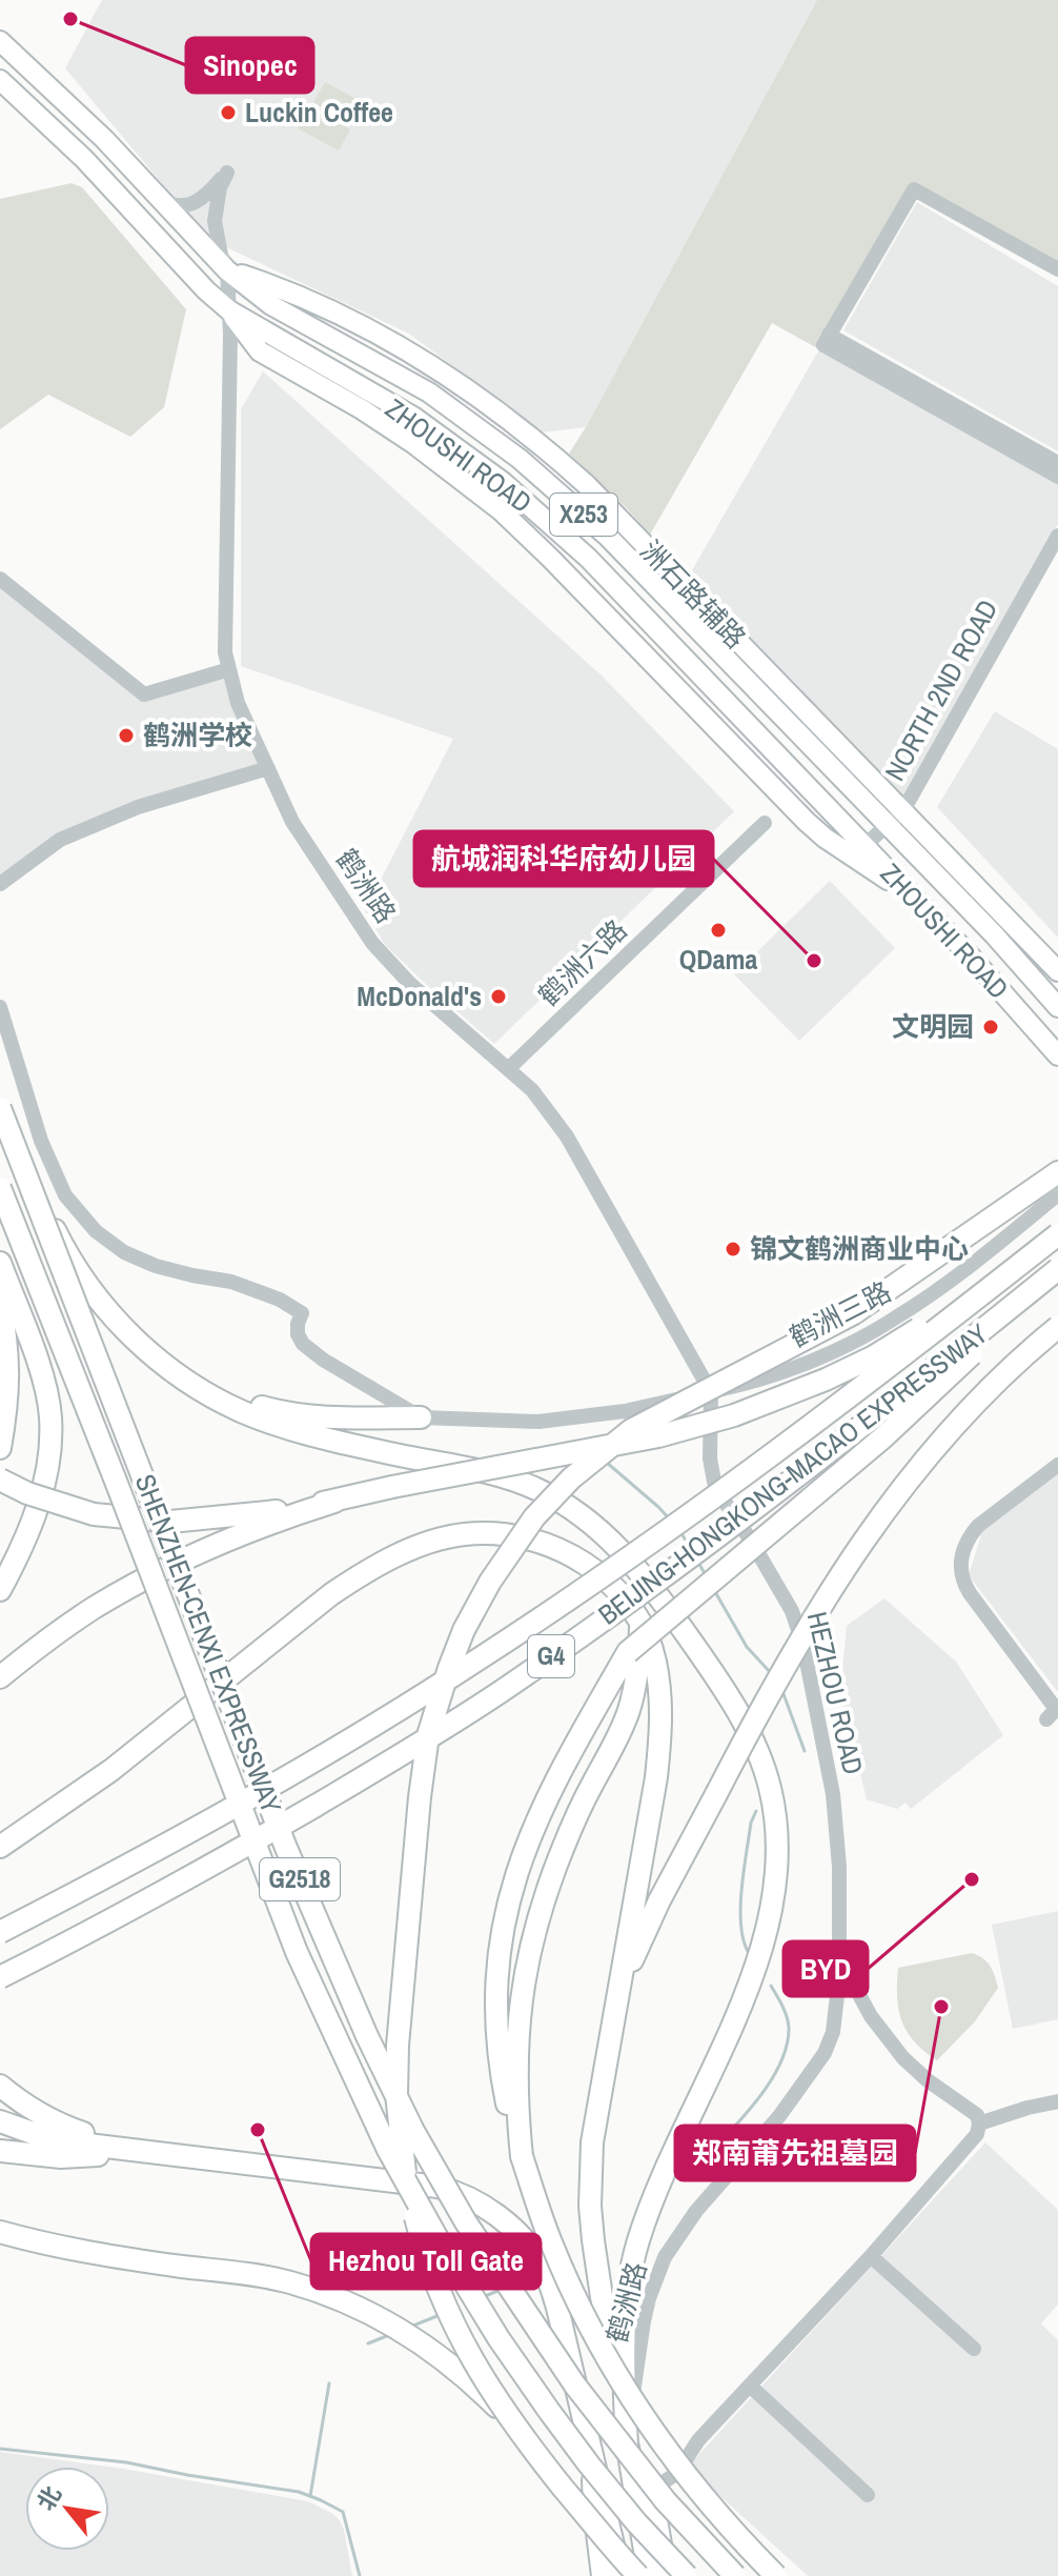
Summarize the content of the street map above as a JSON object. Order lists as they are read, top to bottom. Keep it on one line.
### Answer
{"streets":{"highway":["BEIJING-HONGKONG-MACAO EXPRESSWAY","SHENZHEN-CENXI EXPRESSWAY","G4","G2518"],"main road":["ZHOUSHI ROAD","X253","洲石路辅路"],"street":["NORTH 2ND ROAD","鹤洲路","鹤洲六路","鹤洲三路","HEZHOU ROAD"]},"crossings":[["ZHOUSHI ROAD","洲石路辅路"],["ZHOUSHI ROAD","NORTH 2ND ROAD"],["ZHOUSHI ROAD","鹤洲路"],["洲石路辅路","NORTH 2ND ROAD"],["洲石路辅路","鹤洲路"],["鹤洲路","鹤洲六路"],["鹤洲路","鹤洲三路"],["鹤洲路","HEZHOU ROAD"],["鹤洲三路","HEZHOU ROAD"]],"places":["Sinopec","Luckin Coffee","鹤洲学校","QDama","航城润科华府幼儿园","McDonald's","文明园","锦文鹤洲商业中心","BYD","郑南莆先祖墓园","Hezhou Toll Gate"],"north":"top left"}
